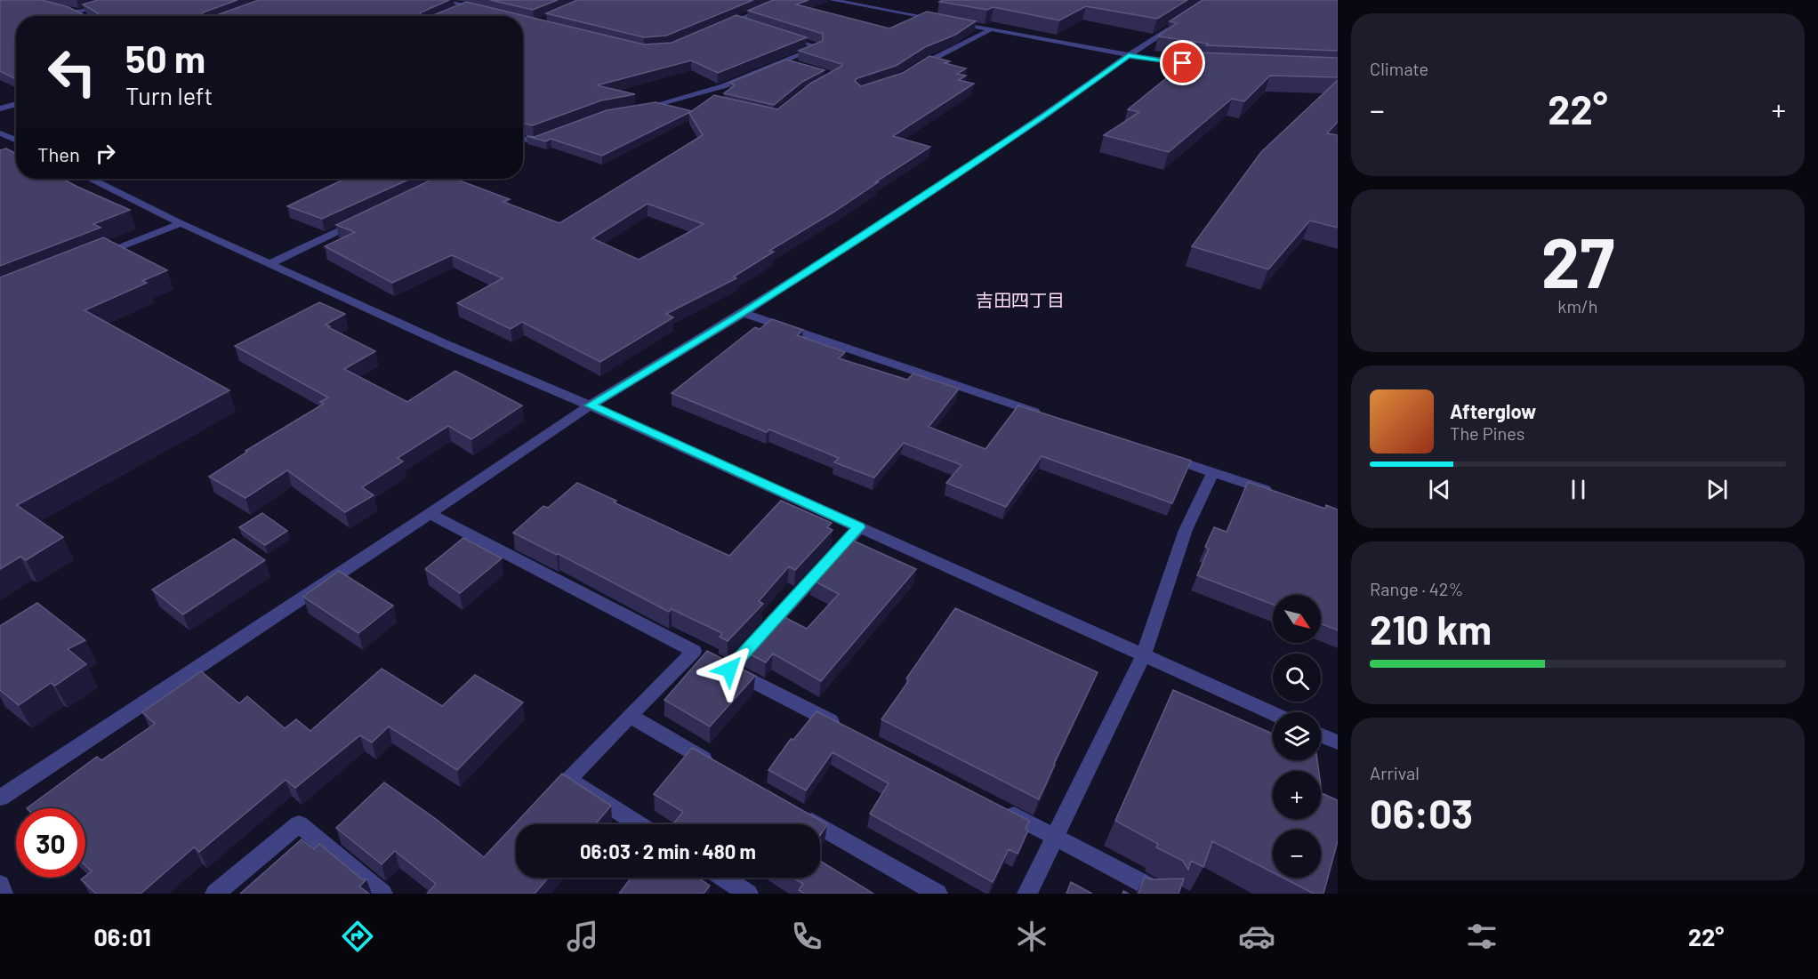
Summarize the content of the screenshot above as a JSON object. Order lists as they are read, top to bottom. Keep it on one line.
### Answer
{"districts":["吉田四丁目"],"north":"bottom right","page":{"tile":["Climate",["27","km/h"],["Range · 42%","210 km"],["Arrival","06:03"]],"turn":["50 m","Turn left"],"heat":["−","22°","+"],"then":"Then","song":["Afterglow","The Pines"],"map_buttons":["+","−"],"limit":"30","trip":"06:03 · 2 min · 480 m","tabs":["06:01","22°"]}}
